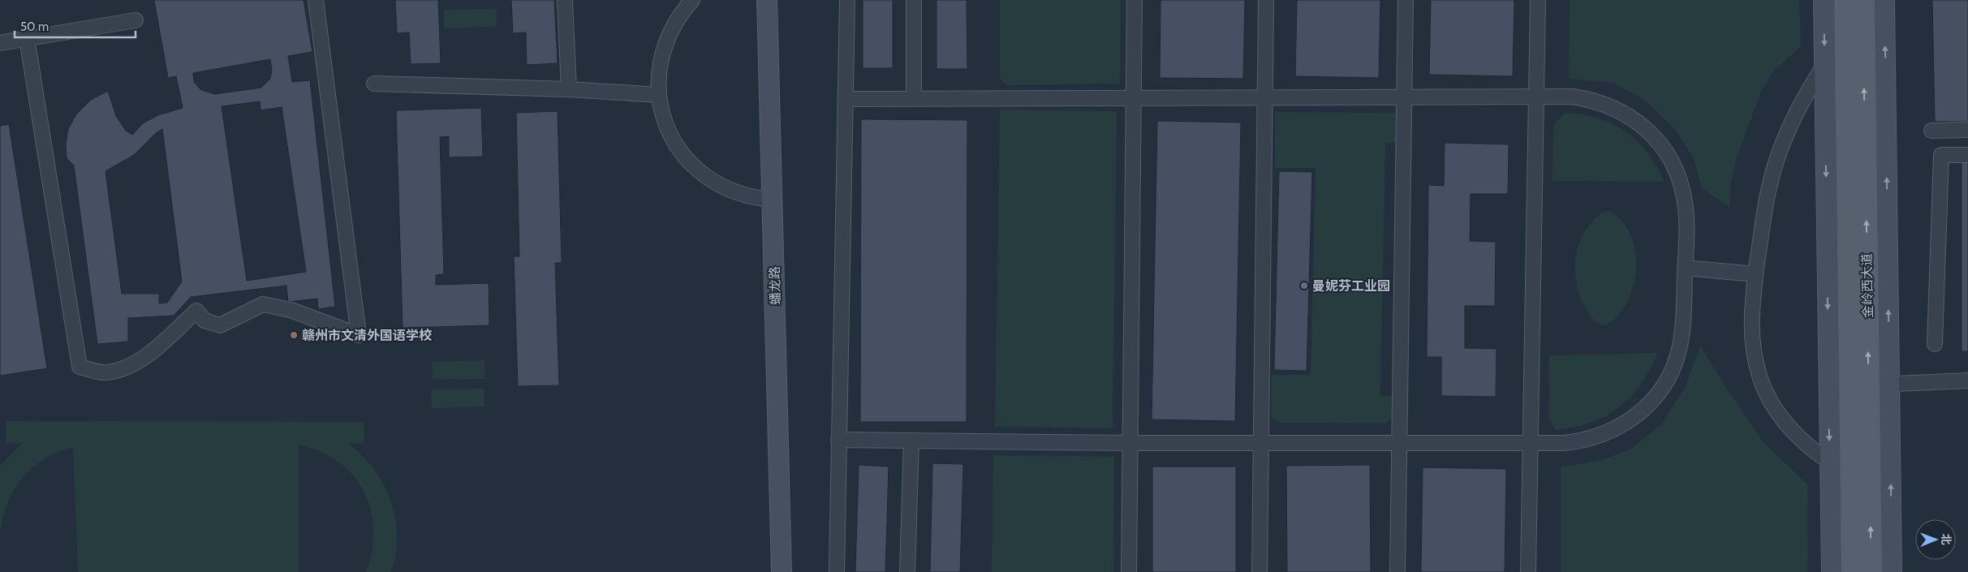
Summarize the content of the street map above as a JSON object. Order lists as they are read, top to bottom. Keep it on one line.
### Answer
{"streets":{"main road":["金岭西大道"],"street":["蟠龙路"]},"places":["曼妮芬工业园","赣州市文清外国语学校"],"scale_bar":"50 m","north":"right"}
